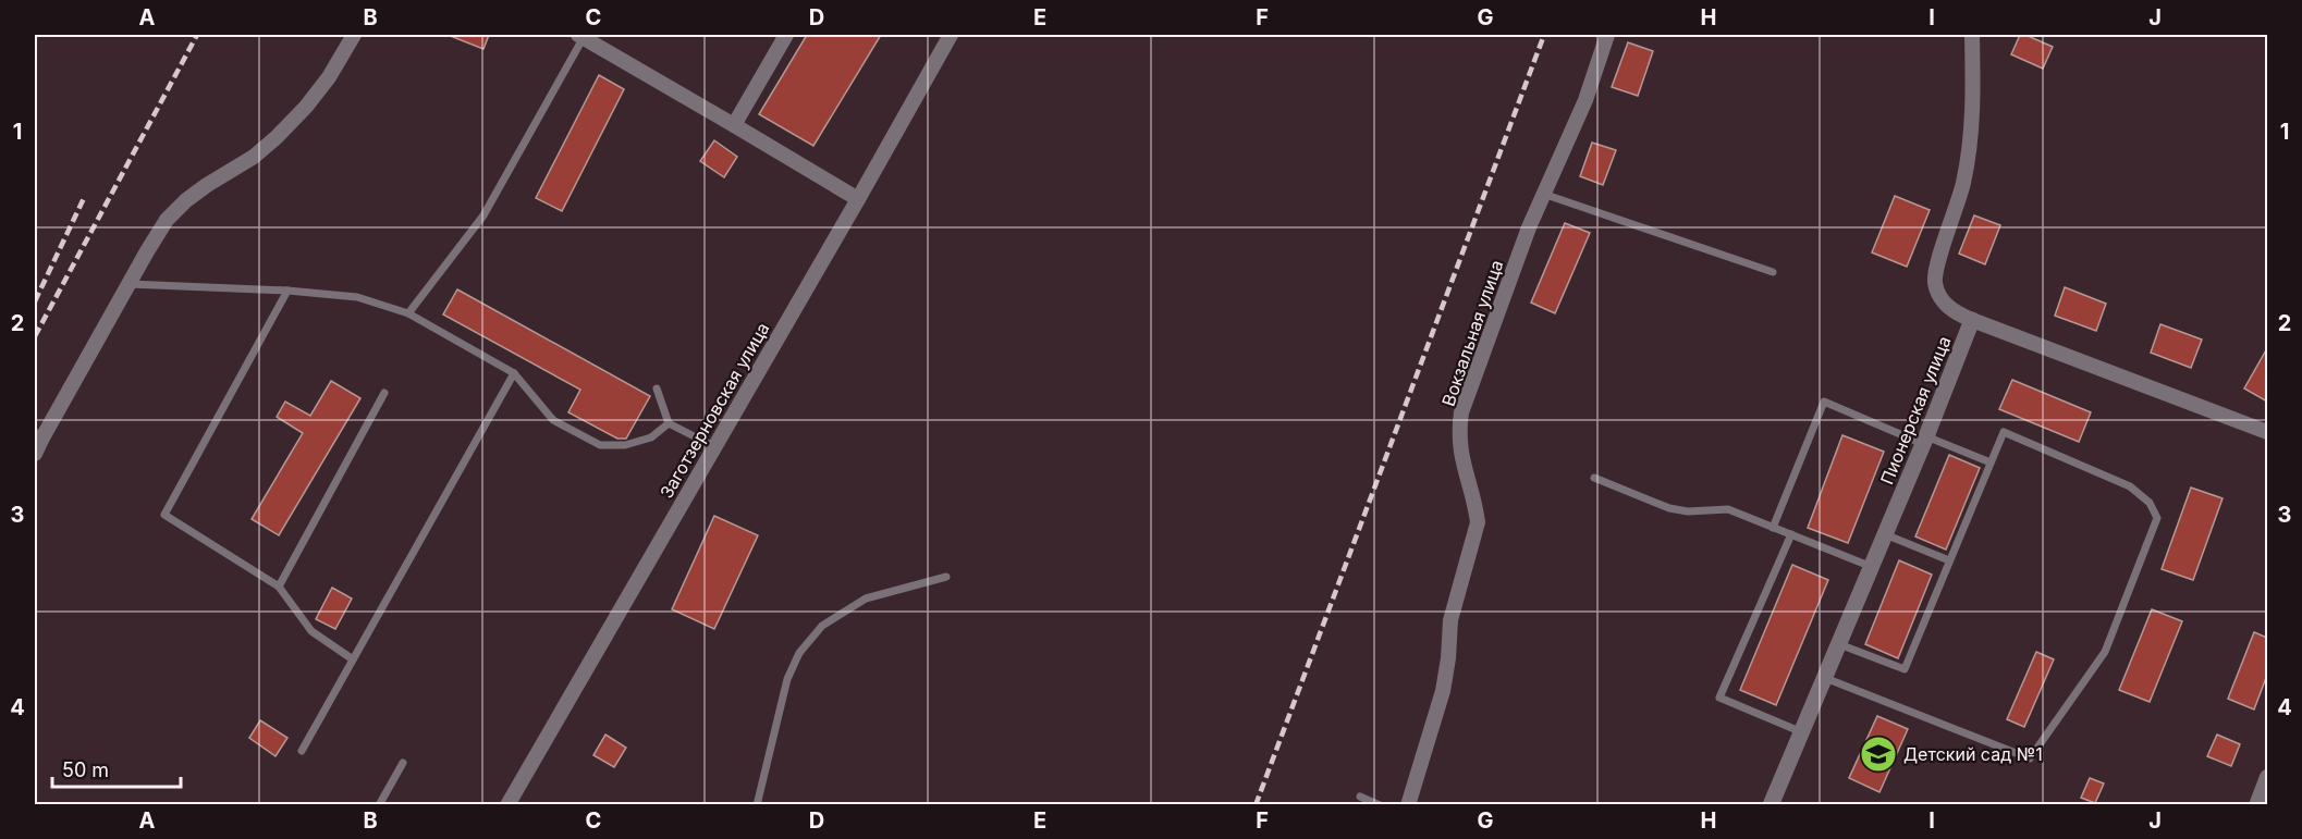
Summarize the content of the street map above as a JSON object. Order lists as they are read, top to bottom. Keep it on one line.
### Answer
{"streets":{"street":["Вокзальная улица","Заготзерновская улица","Пионерская улица"]},"places":{"school or university":["Детский сад №1"]},"scale_bar":"50 m","grid":{"columns":["A","B","C","D","E","F","G","H","I","J"],"rows":["1","2","3","4"]}}
